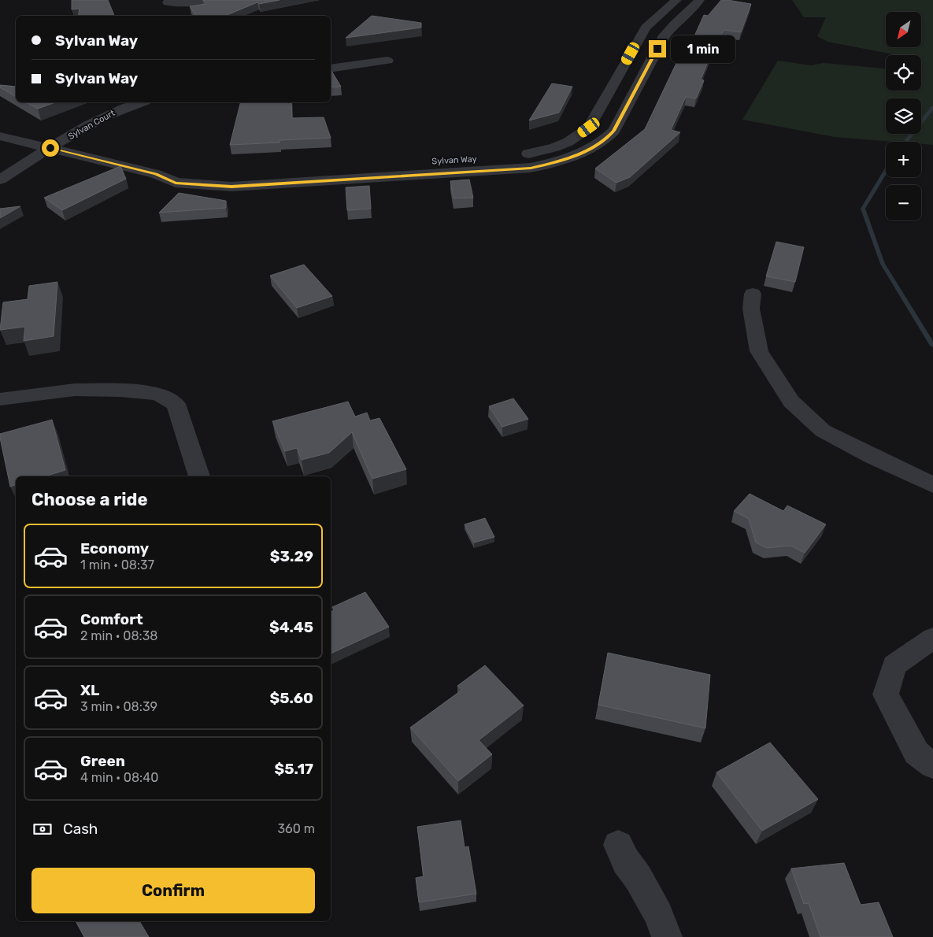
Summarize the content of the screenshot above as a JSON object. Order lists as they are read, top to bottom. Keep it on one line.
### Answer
{"streets":{"street":["Sylvan Court","Sylvan Way"]},"crossings":[["Sylvan Court","Sylvan Way"]],"north":"bottom left","page":{"map_buttons":["+","−"],"banner":["Sylvan Way","Sylvan Way"],"bubble":"1 min","heading":"Choose a ride","list":[{"name":"Economy","note":"1 min · 08:37","value":"$3.29"},{"name":"Comfort","note":"2 min · 08:38","value":"$4.45"},{"name":"XL","note":"3 min · 08:39","value":"$5.60"},{"name":"Green","note":"4 min · 08:40","value":"$5.17"}],"pay":["Cash","360 m"],"buttons":"Confirm"}}
